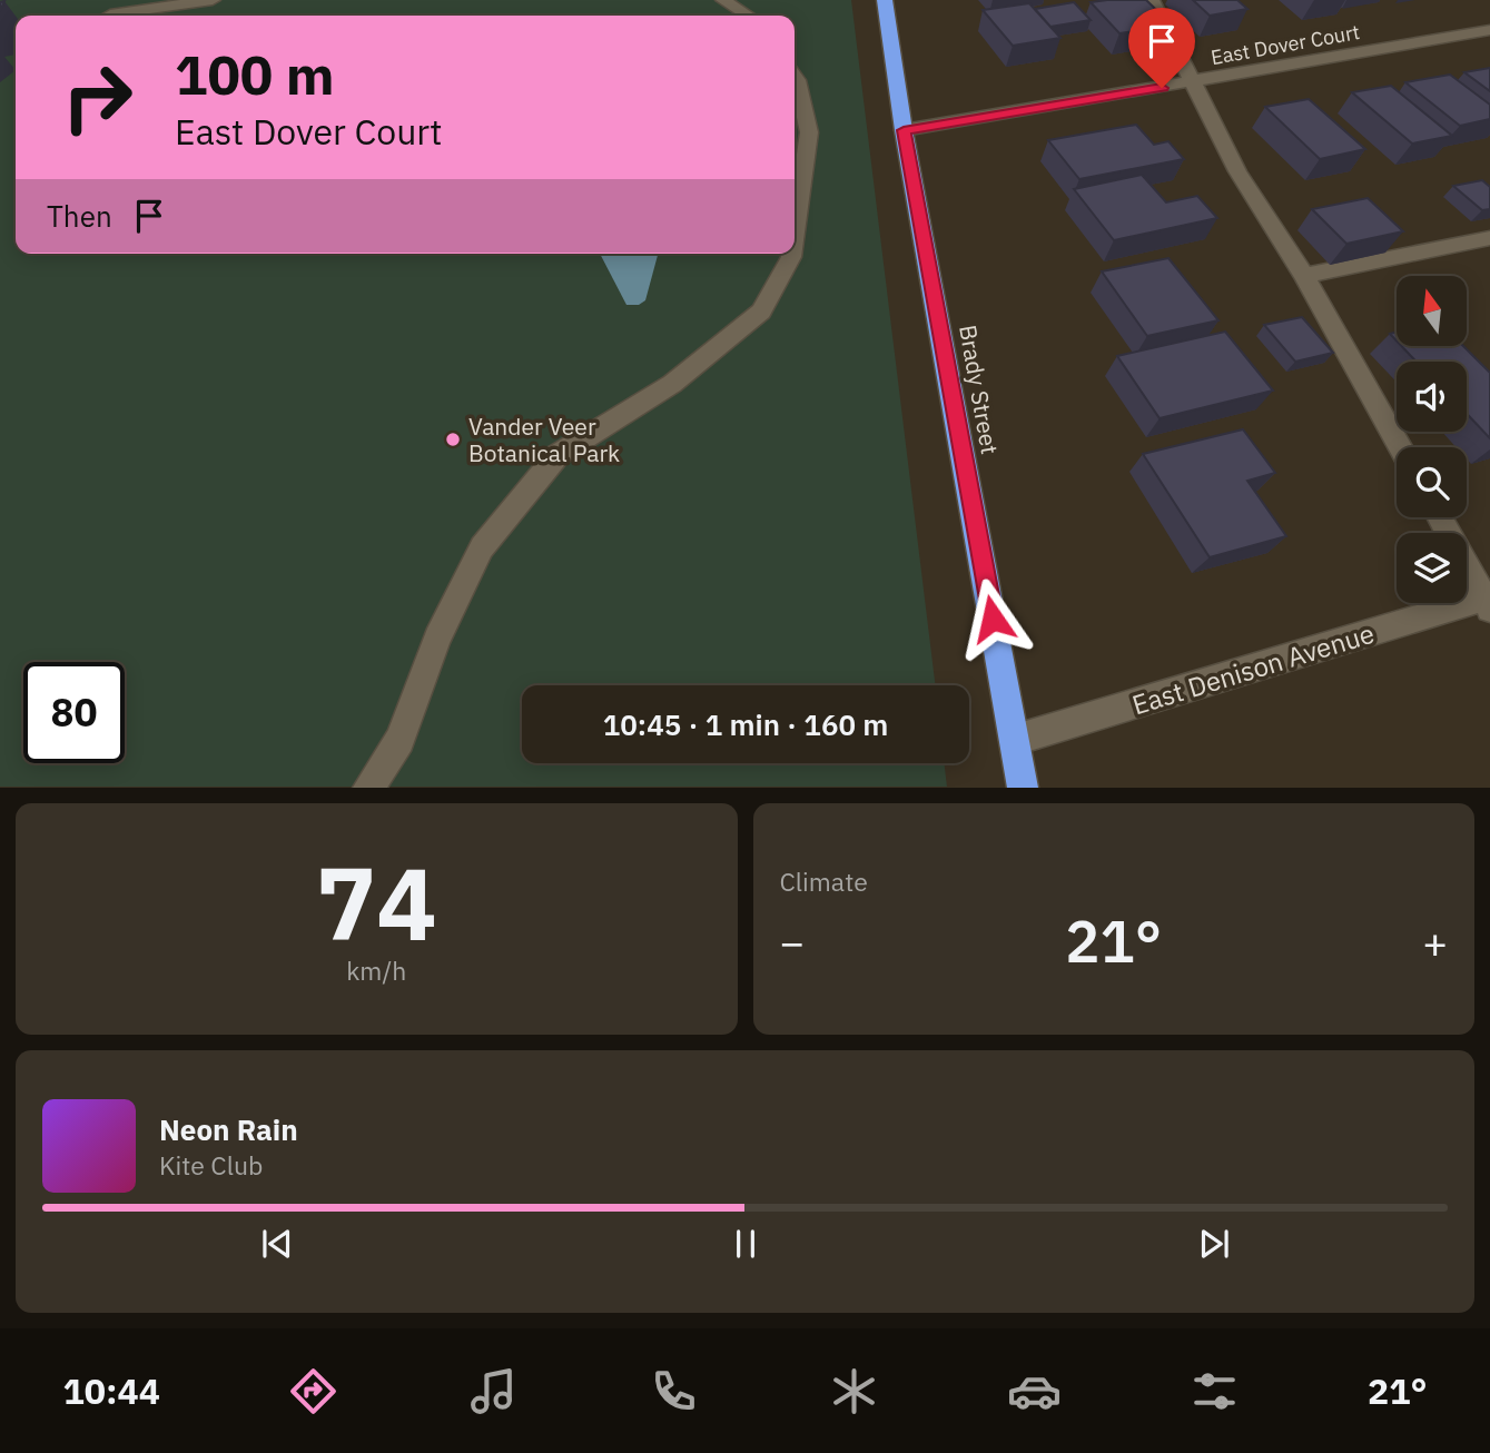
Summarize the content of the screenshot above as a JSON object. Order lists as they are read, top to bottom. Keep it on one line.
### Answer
{"streets":{"highway":["Brady Street"],"street":["East Dover Court","East Denison Avenue"]},"crossings":[["East Dover Court","Brady Street"],["Brady Street","East Denison Avenue"]],"places":["Vander Veer Botanical Park"],"north":"top","page":{"turn":["100 m","East Dover Court"],"then":"Then","limit":"80","trip":"10:45 · 1 min · 160 m","tile":[["74","km/h"],"Climate"],"heat":["−","21°","+"],"song":["Neon Rain","Kite Club"],"tabs":["10:44","21°"]}}
